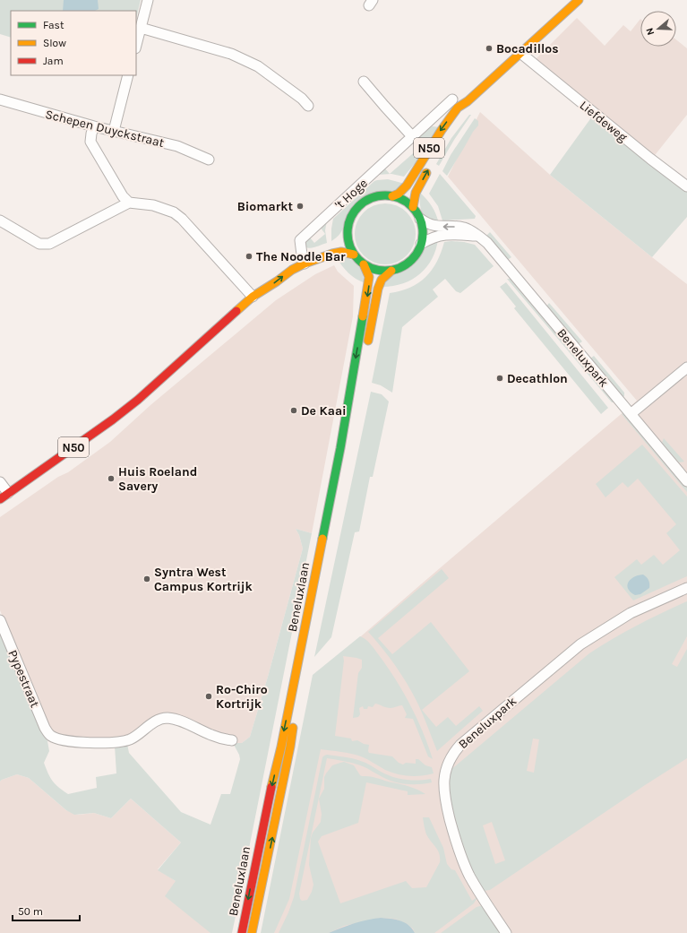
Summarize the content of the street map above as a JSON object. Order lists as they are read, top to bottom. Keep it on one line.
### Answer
{"streets":{"main road":["N50","Beneluxlaan"],"street":["Liefdeweg","Schepen Duyckstraat","'t Hoge","Beneluxpark","Pypestraat"]},"crossings":[["Liefdeweg","N50"],["N50","'t Hoge"],["N50","Beneluxpark"],["N50","Beneluxlaan"],["Beneluxpark","Beneluxlaan"]],"places":["Bocadillos","Biomarkt","The Noodle Bar","Decathlon","De Kaai","Huis Roeland Savery","Syntra West Campus Kortrijk","Ro-Chiro Kortrijk"],"legend":["Fast","Slow","Jam"],"scale_bar":"50 m","north":"left"}
